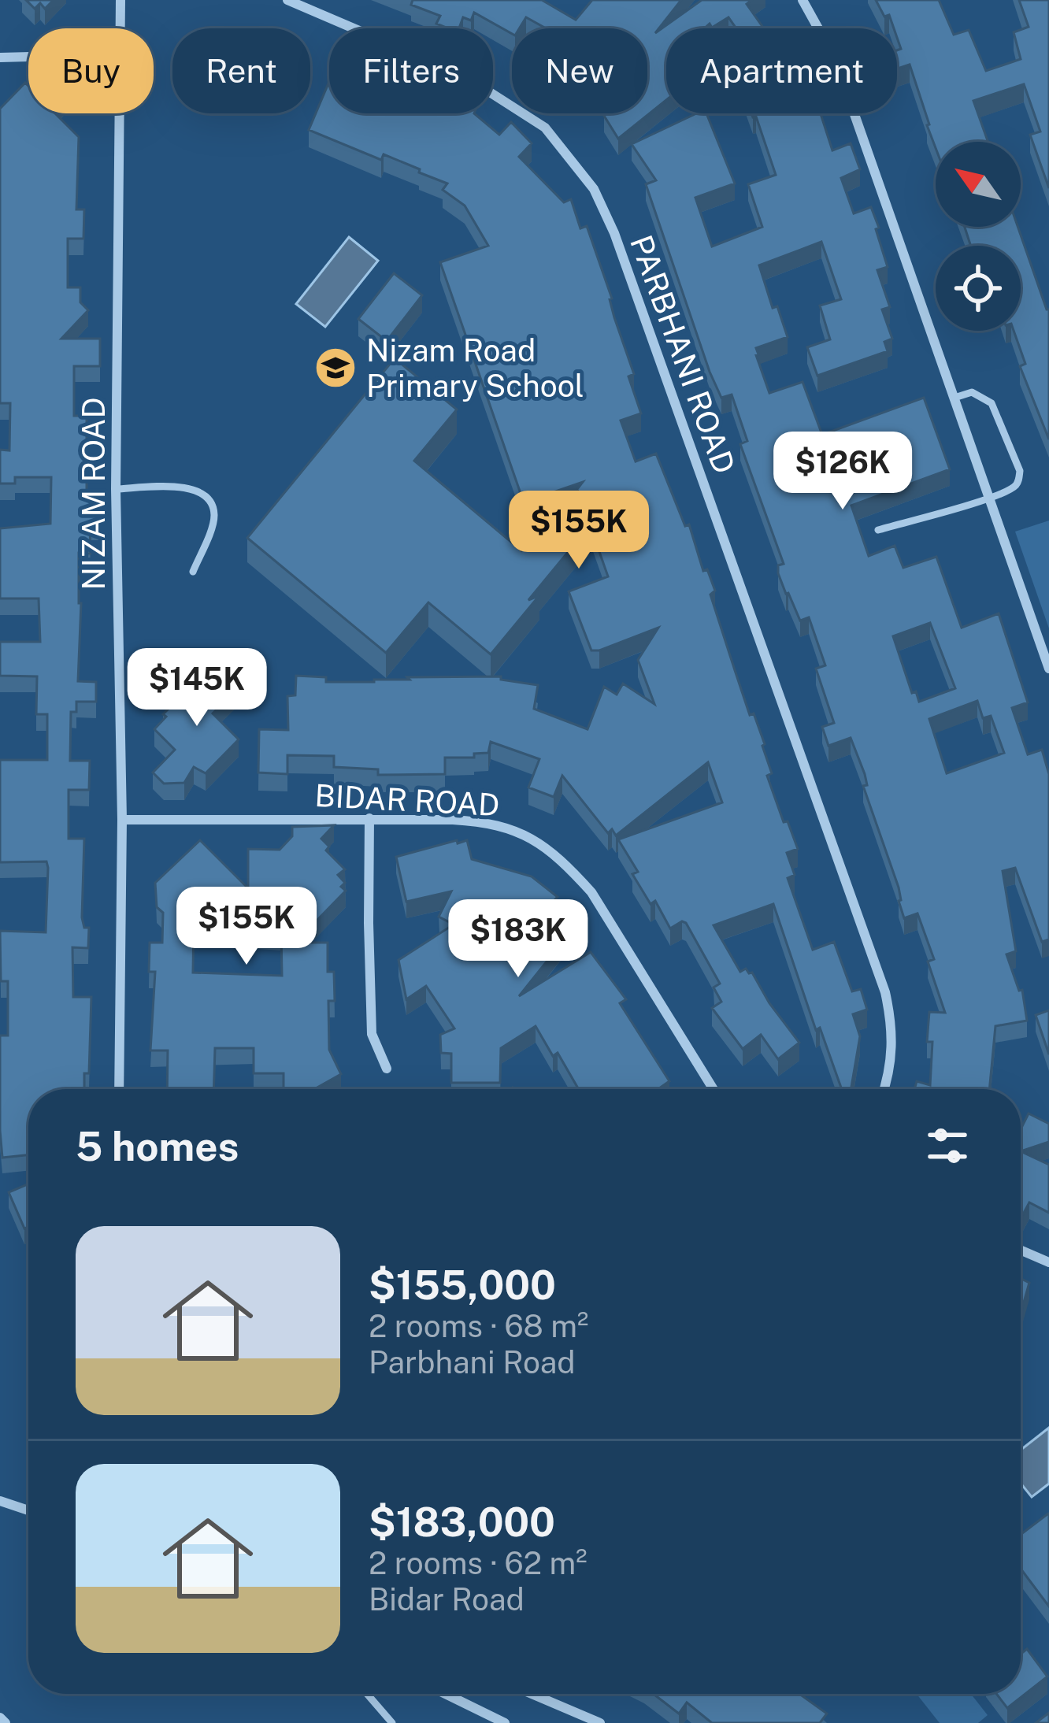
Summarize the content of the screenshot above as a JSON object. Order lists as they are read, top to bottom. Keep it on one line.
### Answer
{"streets":{"street":["PARBHANI ROAD","NIZAM ROAD","BIDAR ROAD"]},"crossings":[["NIZAM ROAD","BIDAR ROAD"]],"places":{"school or university":["Nizam Road Primary School"]},"north":"top left","page":{"chip":["Buy","Rent","Filters","New","Apartment"],"price":["$126K","$155K","$145K","$155K","$183K"],"heading":"5 homes","list":[{"name":"$155,000","note":"2 rooms · 68 m² · Parbhani Road"},{"name":"$183,000","note":"2 rooms · 62 m² · Bidar Road"}]}}
